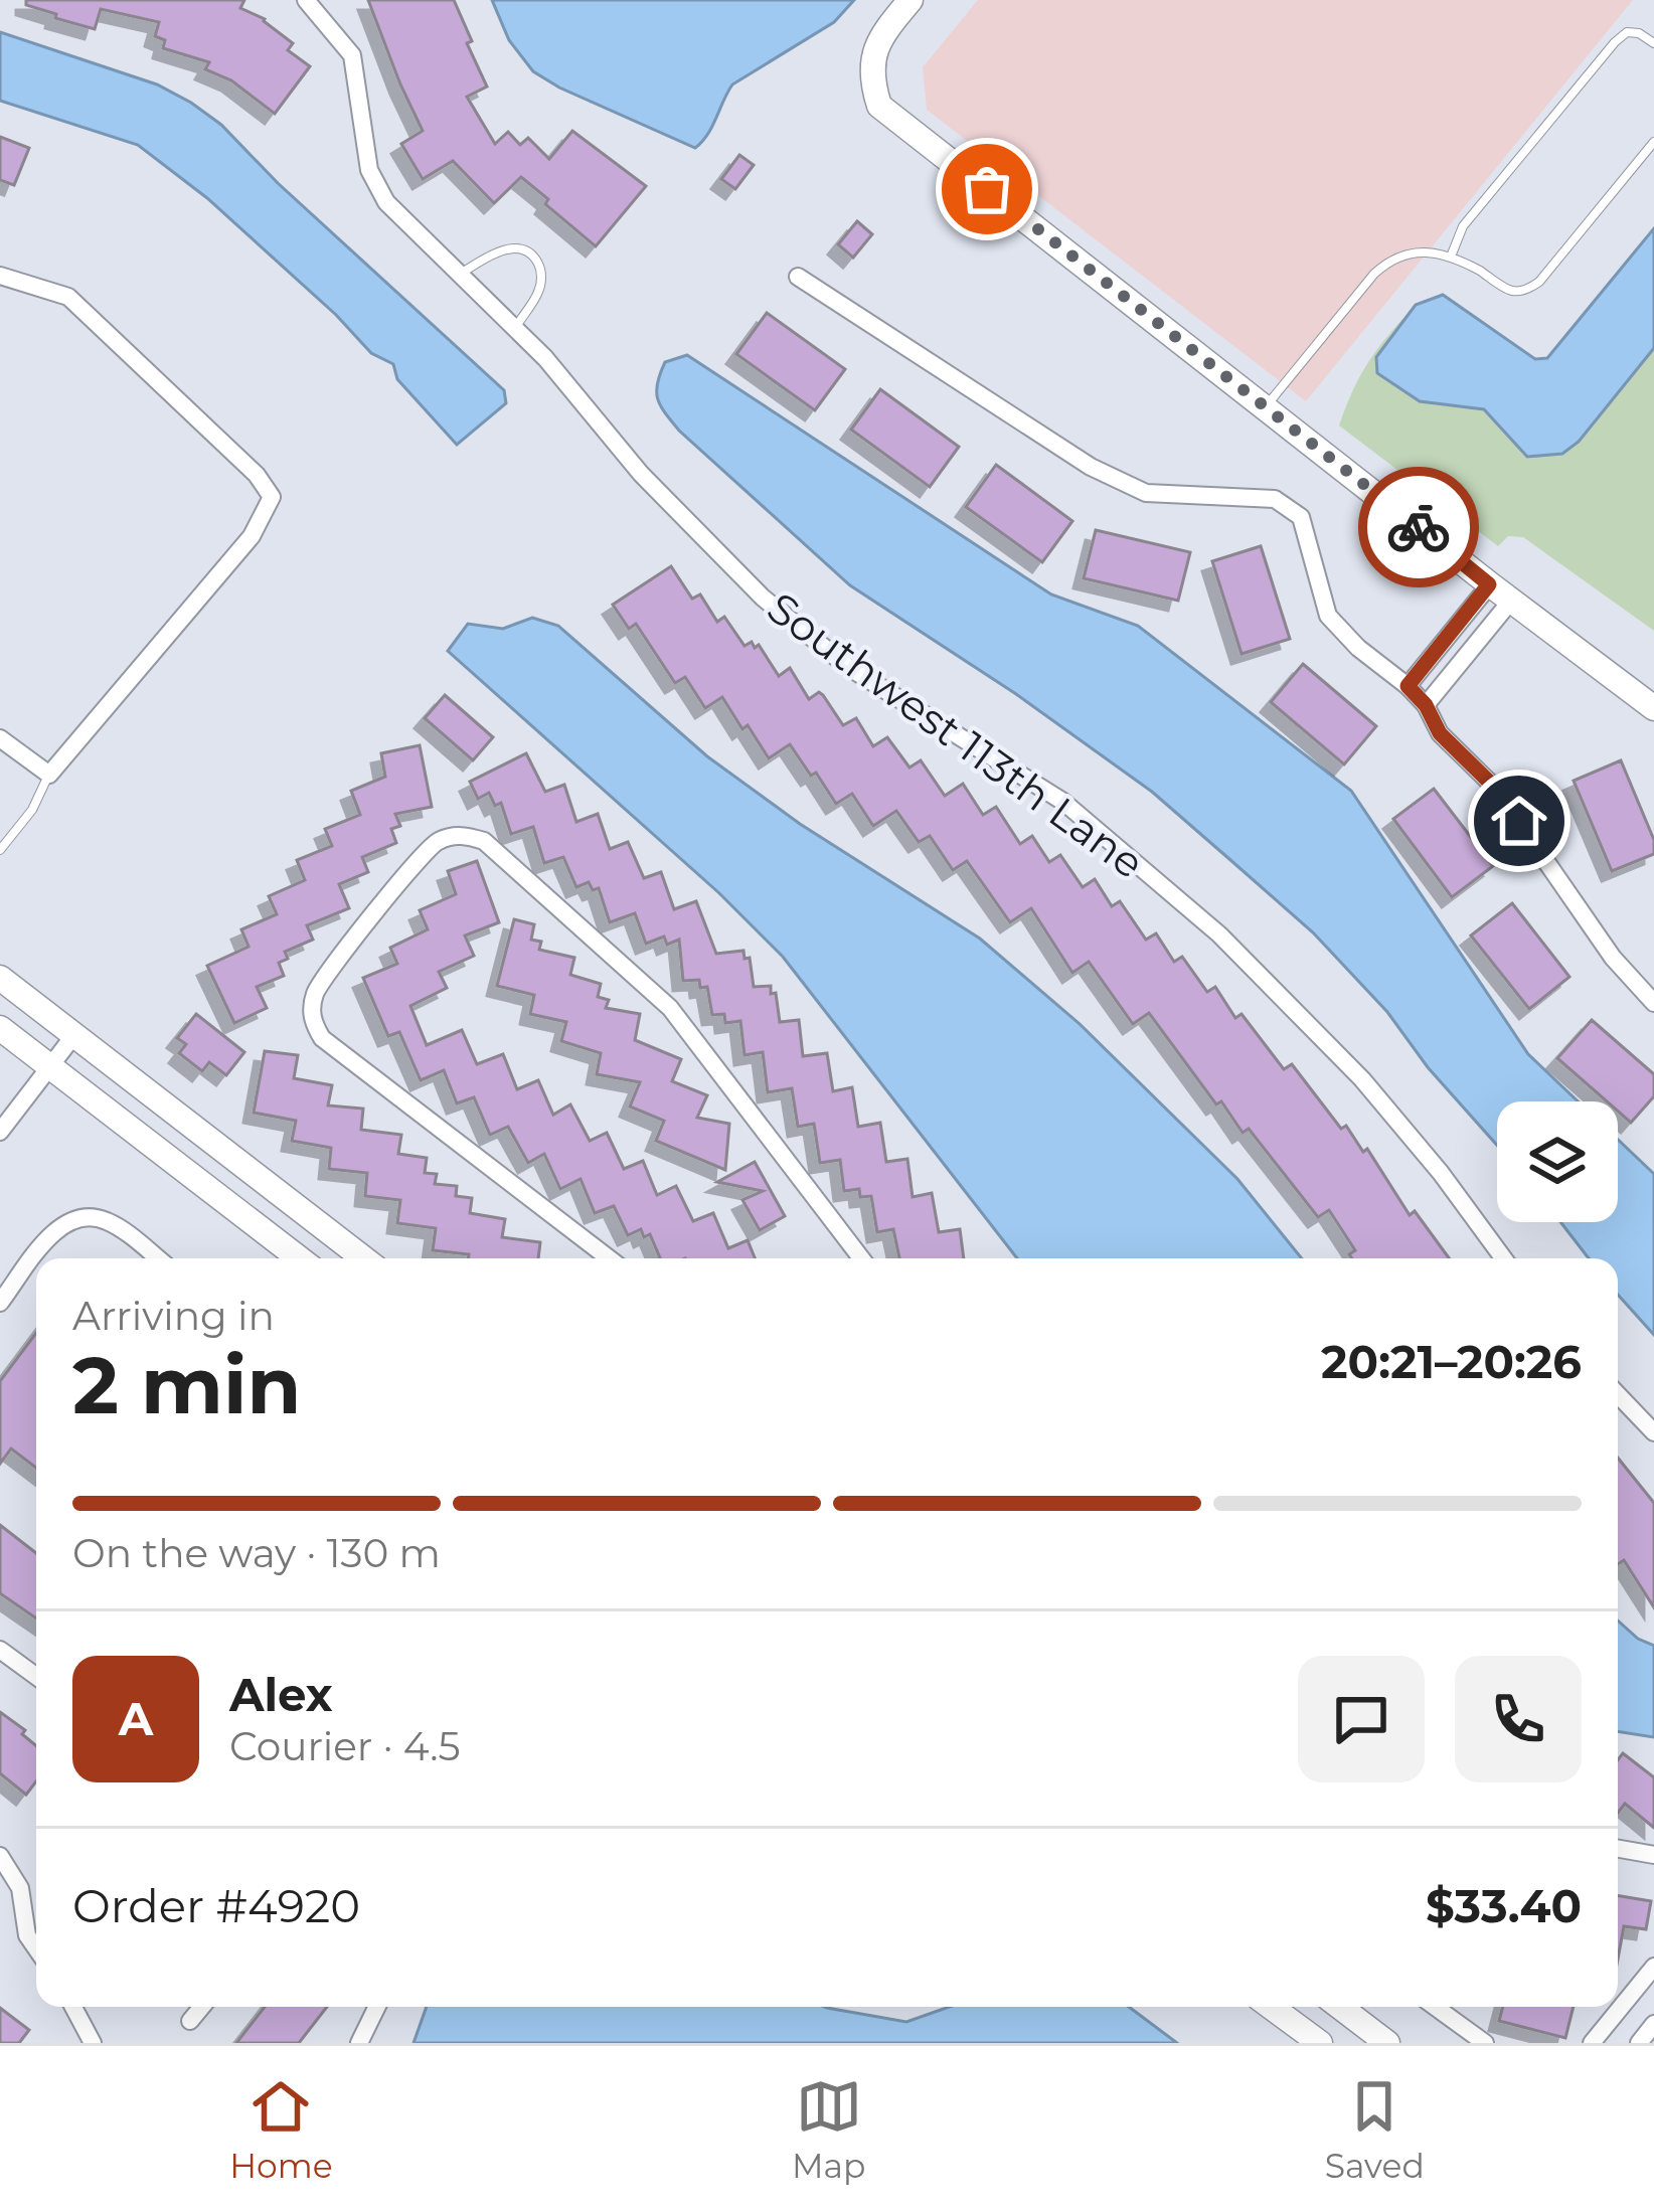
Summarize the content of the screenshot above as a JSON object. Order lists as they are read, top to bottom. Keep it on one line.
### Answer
{"streets":{"street":["Southwest 113th Lane"]},"page":{"heading":["2 min","Arriving in","20:21–20:26"],"panel":["Alex","Courier · 4.5","Order #4920","$33.40"],"bar":"On the way · 130 m","round":"A","tabs":["Home","Map","Saved"]}}
